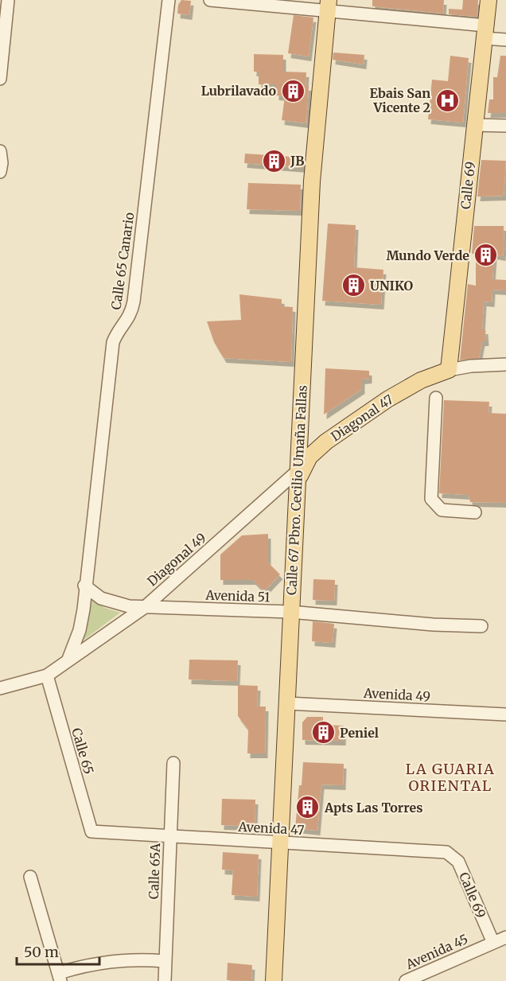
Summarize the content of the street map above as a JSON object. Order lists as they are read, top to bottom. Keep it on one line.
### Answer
{"streets":{"main road":["Calle 69","Diagonal 47","Calle 67 Pbro. Cecilio Umaña Fallas"],"street":["Calle 65 Canario","Diagonal 49","Avenida 51","Avenida 49","Calle 65","Avenida 47","Calle 65A","Avenida 45"]},"crossings":[["Calle 69","Diagonal 47"],["Calle 69","Avenida 47"],["Calle 69","Avenida 45"],["Calle 65 Canario","Diagonal 49"],["Calle 65 Canario","Avenida 51"],["Diagonal 47","Calle 67 Pbro. Cecilio Umaña Fallas"],["Calle 67 Pbro. Cecilio Umaña Fallas","Diagonal 49"],["Calle 67 Pbro. Cecilio Umaña Fallas","Avenida 51"],["Calle 67 Pbro. Cecilio Umaña Fallas","Avenida 49"],["Calle 67 Pbro. Cecilio Umaña Fallas","Avenida 47"],["Diagonal 49","Avenida 51"],["Calle 65","Avenida 47"],["Avenida 47","Calle 65A"]],"districts":["LA GUARIA ORIENTAL"],"places":{"building":["Lubrilavado","JB","Mundo Verde","UNIKO","Peniel","Apts Las Torres"],"hospital":["Ebais San Vicente 2"]},"scale_bar":"50 m"}
